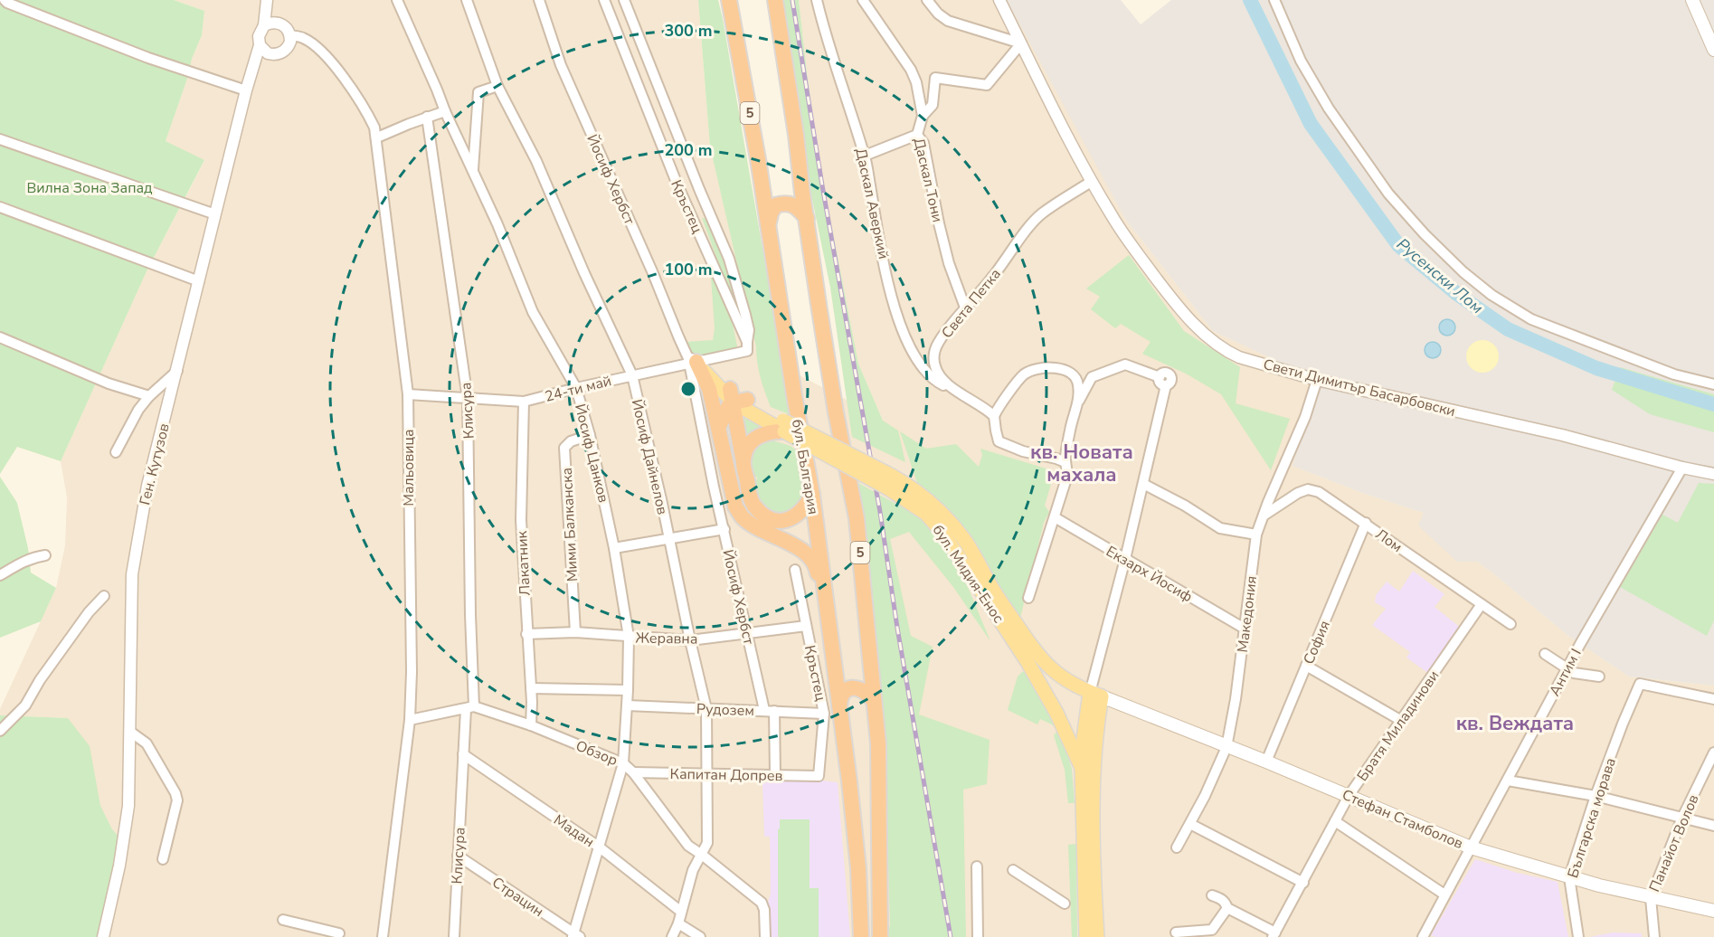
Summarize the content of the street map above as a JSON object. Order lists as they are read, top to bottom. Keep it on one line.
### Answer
{"streets":{"highway":["5","бул. България"],"main road":["бул. Мидия-Енос","Стефан Стамболов"],"street":["Йосиф Хербст","Даскал Тони","Даскал Аверкий","Кръстец","Света Петка","Свети Димитър Басарбовски","24-ти май","Клисура","Йосиф Цанков","Йосиф Дайнелов","Ген. Кутузов","Мальовица","Мими Балканска","Лом","Лакатник","Екзарх Йосиф","Македония","Жеравна","София","Антим I","Рудозем","Братя Миладинови","Обзор","Капитан Допрев","Българска морава","Мадан","Панайот Волов","Страцин"]},"crossings":[["Йосиф Хербст","24-ти май"],["Йосиф Хербст","бул. Мидия-Енос"],["Йосиф Хербст","Жеравна"],["Йосиф Хербст","Рудозем"],["Йосиф Хербст","Капитан Допрев"],["Даскал Тони","Света Петка"],["Даскал Аверкий","Света Петка"],["Кръстец","24-ти май"],["Кръстец","Жеравна"],["Кръстец","Рудозем"],["Кръстец","Капитан Допрев"],["Света Петка","Свети Димитър Басарбовски"],["Свети Димитър Басарбовски","Македония"],["Свети Димитър Басарбовски","Антим I"],["24-ти май","Клисура"],["24-ти май","Йосиф Цанков"],["24-ти май","Йосиф Дайнелов"],["24-ти май","Мальовица"],["24-ти май","Лакатник"],["24-ти май","бул. Мидия-Енос"],["Клисура","Обзор"],["Клисура","Мадан"],["Клисура","Страцин"],["Йосиф Цанков","Мими Балканска"],["Йосиф Цанков","Жеравна"],["Йосиф Цанков","Рудозем"],["Йосиф Цанков","Обзор"],["Йосиф Цанков","Мадан"],["Йосиф Цанков","Страцин"],["Йосиф Дайнелов","Жеравна"],["Йосиф Дайнелов","Рудозем"],["Йосиф Дайнелов","Обзор"],["Йосиф Дайнелов","Капитан Допрев"],["Йосиф Дайнелов","Мадан"],["Ген. Кутузов","Мальовица"],["Мальовица","Обзор"],["Мими Балканска","Жеравна"],["Лом","Македония"],["Лом","София"],["Лом","Братя Миладинови"],["Лакатник","Жеравна"],["Лакатник","Обзор"],["бул. Мидия-Енос","Екзарх Йосиф"],["бул. Мидия-Енос","Стефан Стамболов"],["Екзарх Йосиф","Македония"],["Македония","Стефан Стамболов"],["София","Стефан Стамболов"],["Антим I","Стефан Стамболов"],["Братя Миладинови","Стефан Стамболов"],["Обзор","Капитан Допрев"],["Българска морава","Стефан Стамболов"],["Стефан Стамболов","Панайот Волов"]],"districts":["кв. Новата махала","кв. Веждата"],"water":["Русенски Лом"],"parks":["Вилна Зона Запад"],"rings":["300 m","200 m","100 m"]}
